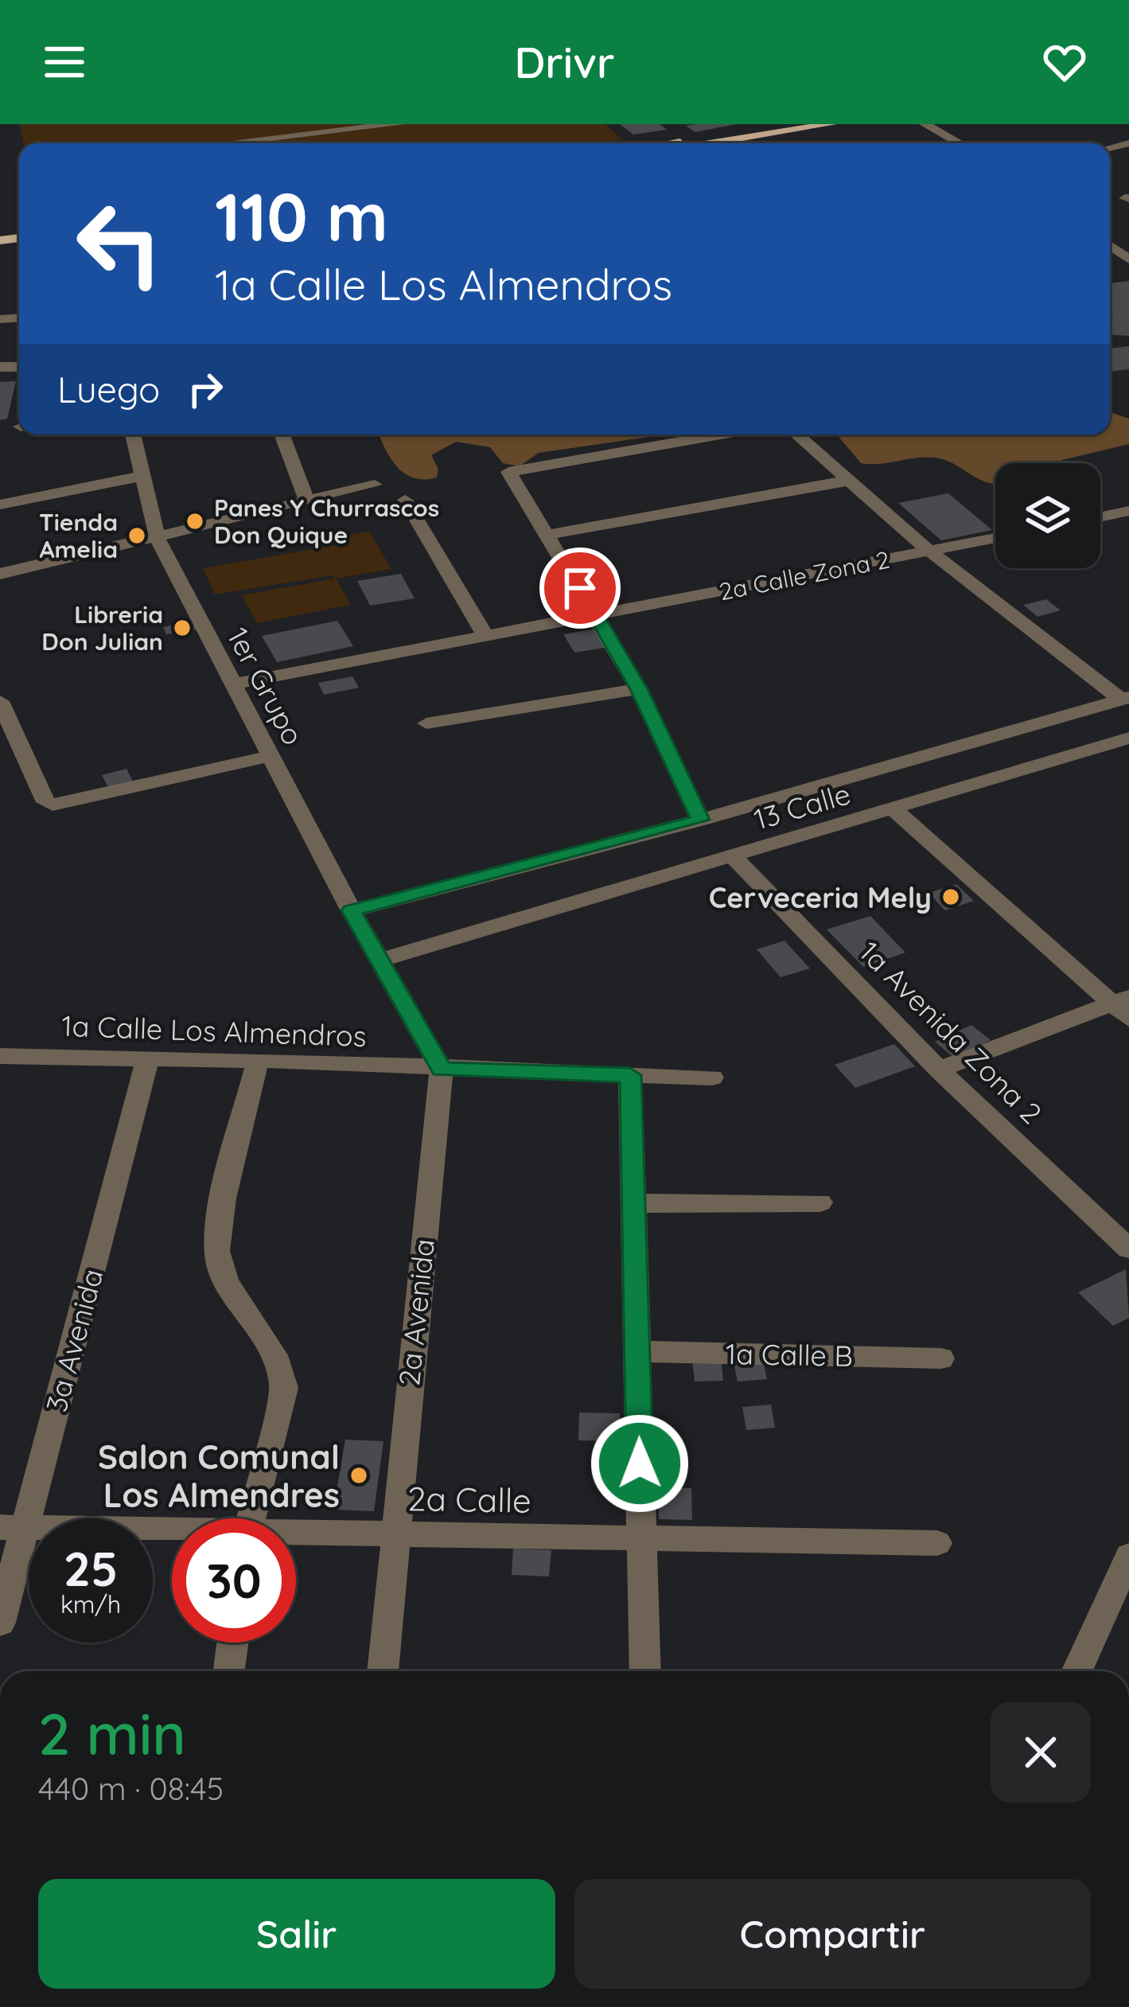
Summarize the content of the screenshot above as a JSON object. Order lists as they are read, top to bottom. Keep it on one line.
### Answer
{"streets":{"street":["2a Calle Zona 2","1er Grupo","13 Calle","1a Calle Los Almendros","1a Avenida Zona 2","2a Avenida","3a Avenida","1a Calle B","2a Calle"]},"crossings":[["2a Calle Zona 2","1er Grupo"],["1er Grupo","13 Calle"],["13 Calle","1a Avenida Zona 2"],["1a Calle Los Almendros","2a Avenida"],["1a Calle Los Almendros","3a Avenida"],["2a Avenida","2a Calle"],["3a Avenida","2a Calle"]],"places":["Panes Y Churrascos Don Quique","Tienda Amelia","Libreria Don Julian","Cerveceria Mely","Salon Comunal Los Almendres"],"page":{"header":"Drivr","turn":["110 m","1a Calle Los Almendros"],"then":"Luego","speed":"25 km/h","limit":"30","heading":["2 min","440 m · 08:45"],"buttons":["Salir","Compartir"]}}
